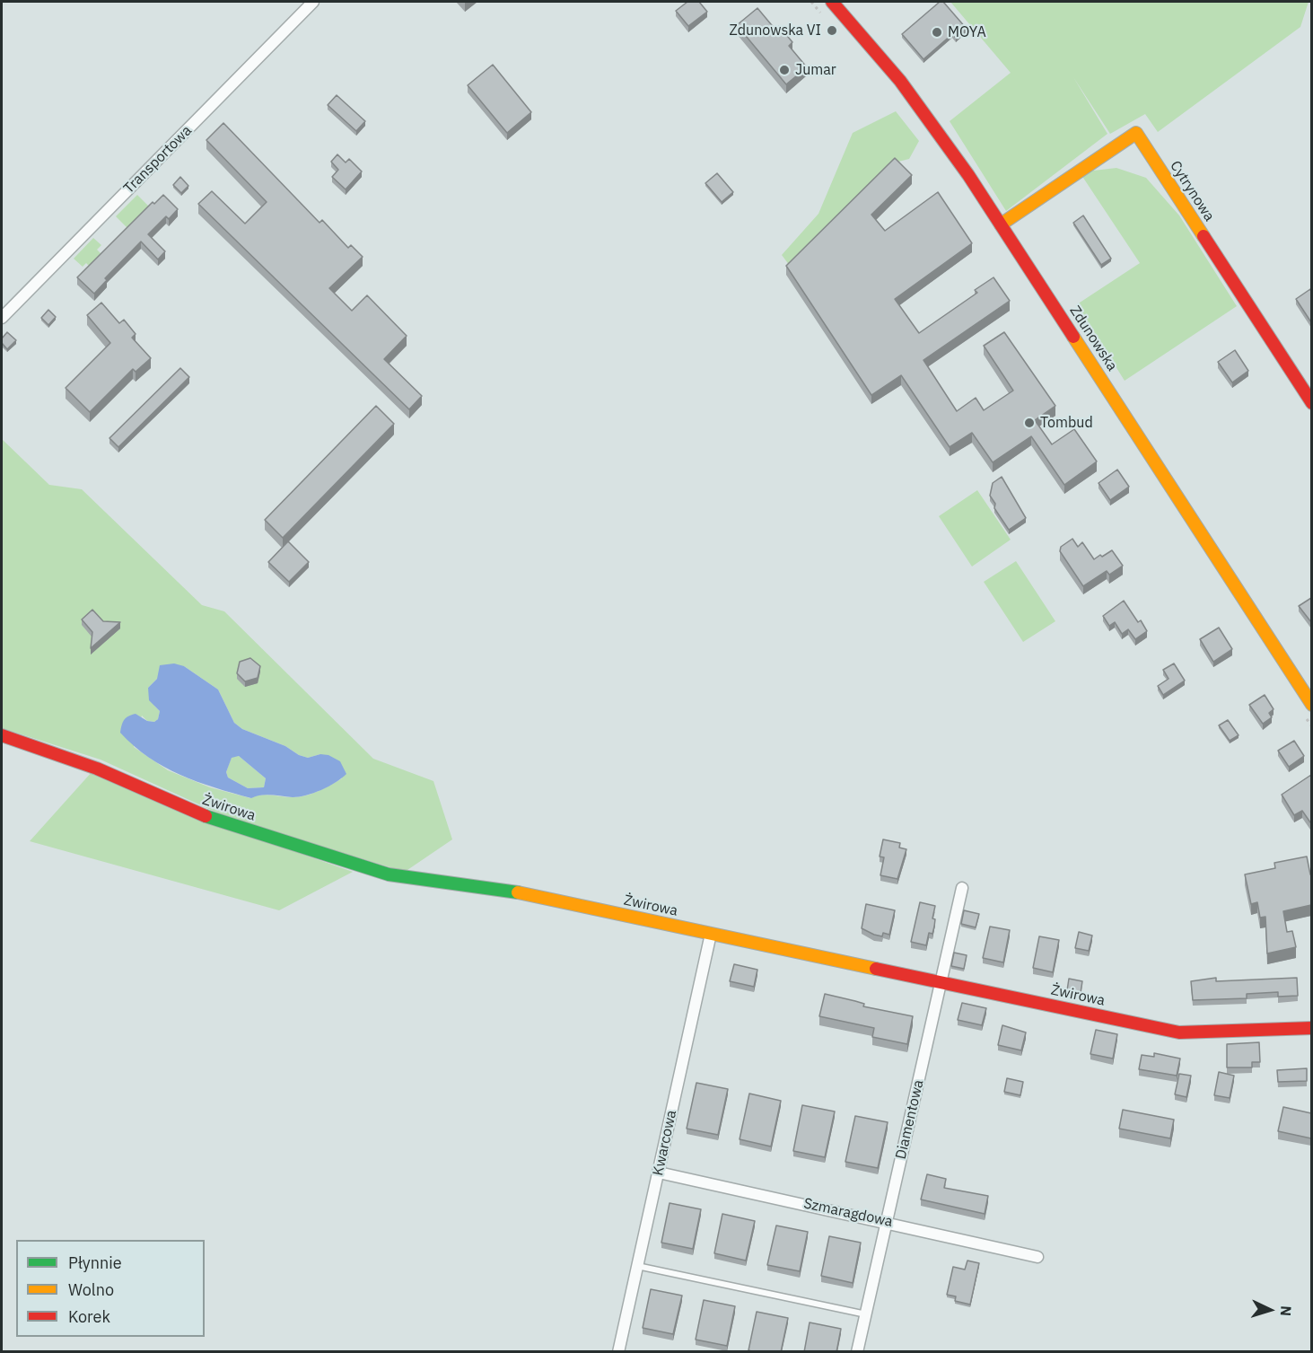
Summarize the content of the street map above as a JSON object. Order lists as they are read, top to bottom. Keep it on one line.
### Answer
{"streets":{"street":["Transportowa","Cytrynowa","Zdunowska","Żwirowa","Diamentowa","Kwarcowa","Szmaragdowa"]},"crossings":[["Cytrynowa","Zdunowska"],["Żwirowa","Diamentowa"],["Żwirowa","Kwarcowa"],["Diamentowa","Szmaragdowa"],["Kwarcowa","Szmaragdowa"]],"places":["Zdunowska VI","MOYA","Jumar","Tombud"],"legend":["Płynnie","Wolno","Korek"],"north":"right"}
